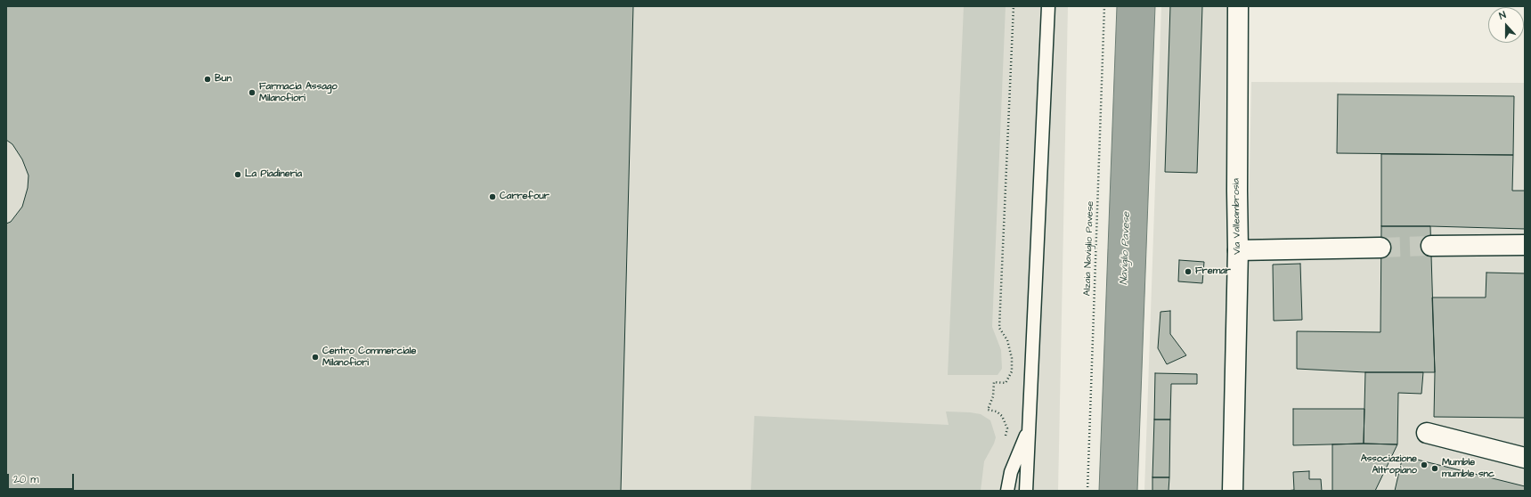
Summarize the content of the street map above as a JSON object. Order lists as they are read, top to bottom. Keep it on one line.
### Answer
{"streets":{"main road":["Via Valleambrosia"],"path":["Alzaia Naviglio Pavese"]},"water":["Naviglio Pavese"],"places":["Bun","Farmacia Assago Milanofiori","La Piadineria","Carrefour","Fremar","Centro Commerciale Milanofiori","Associazione Altropiano","Mumble mumble snc"],"scale_bar":"20 m","north":"top"}
